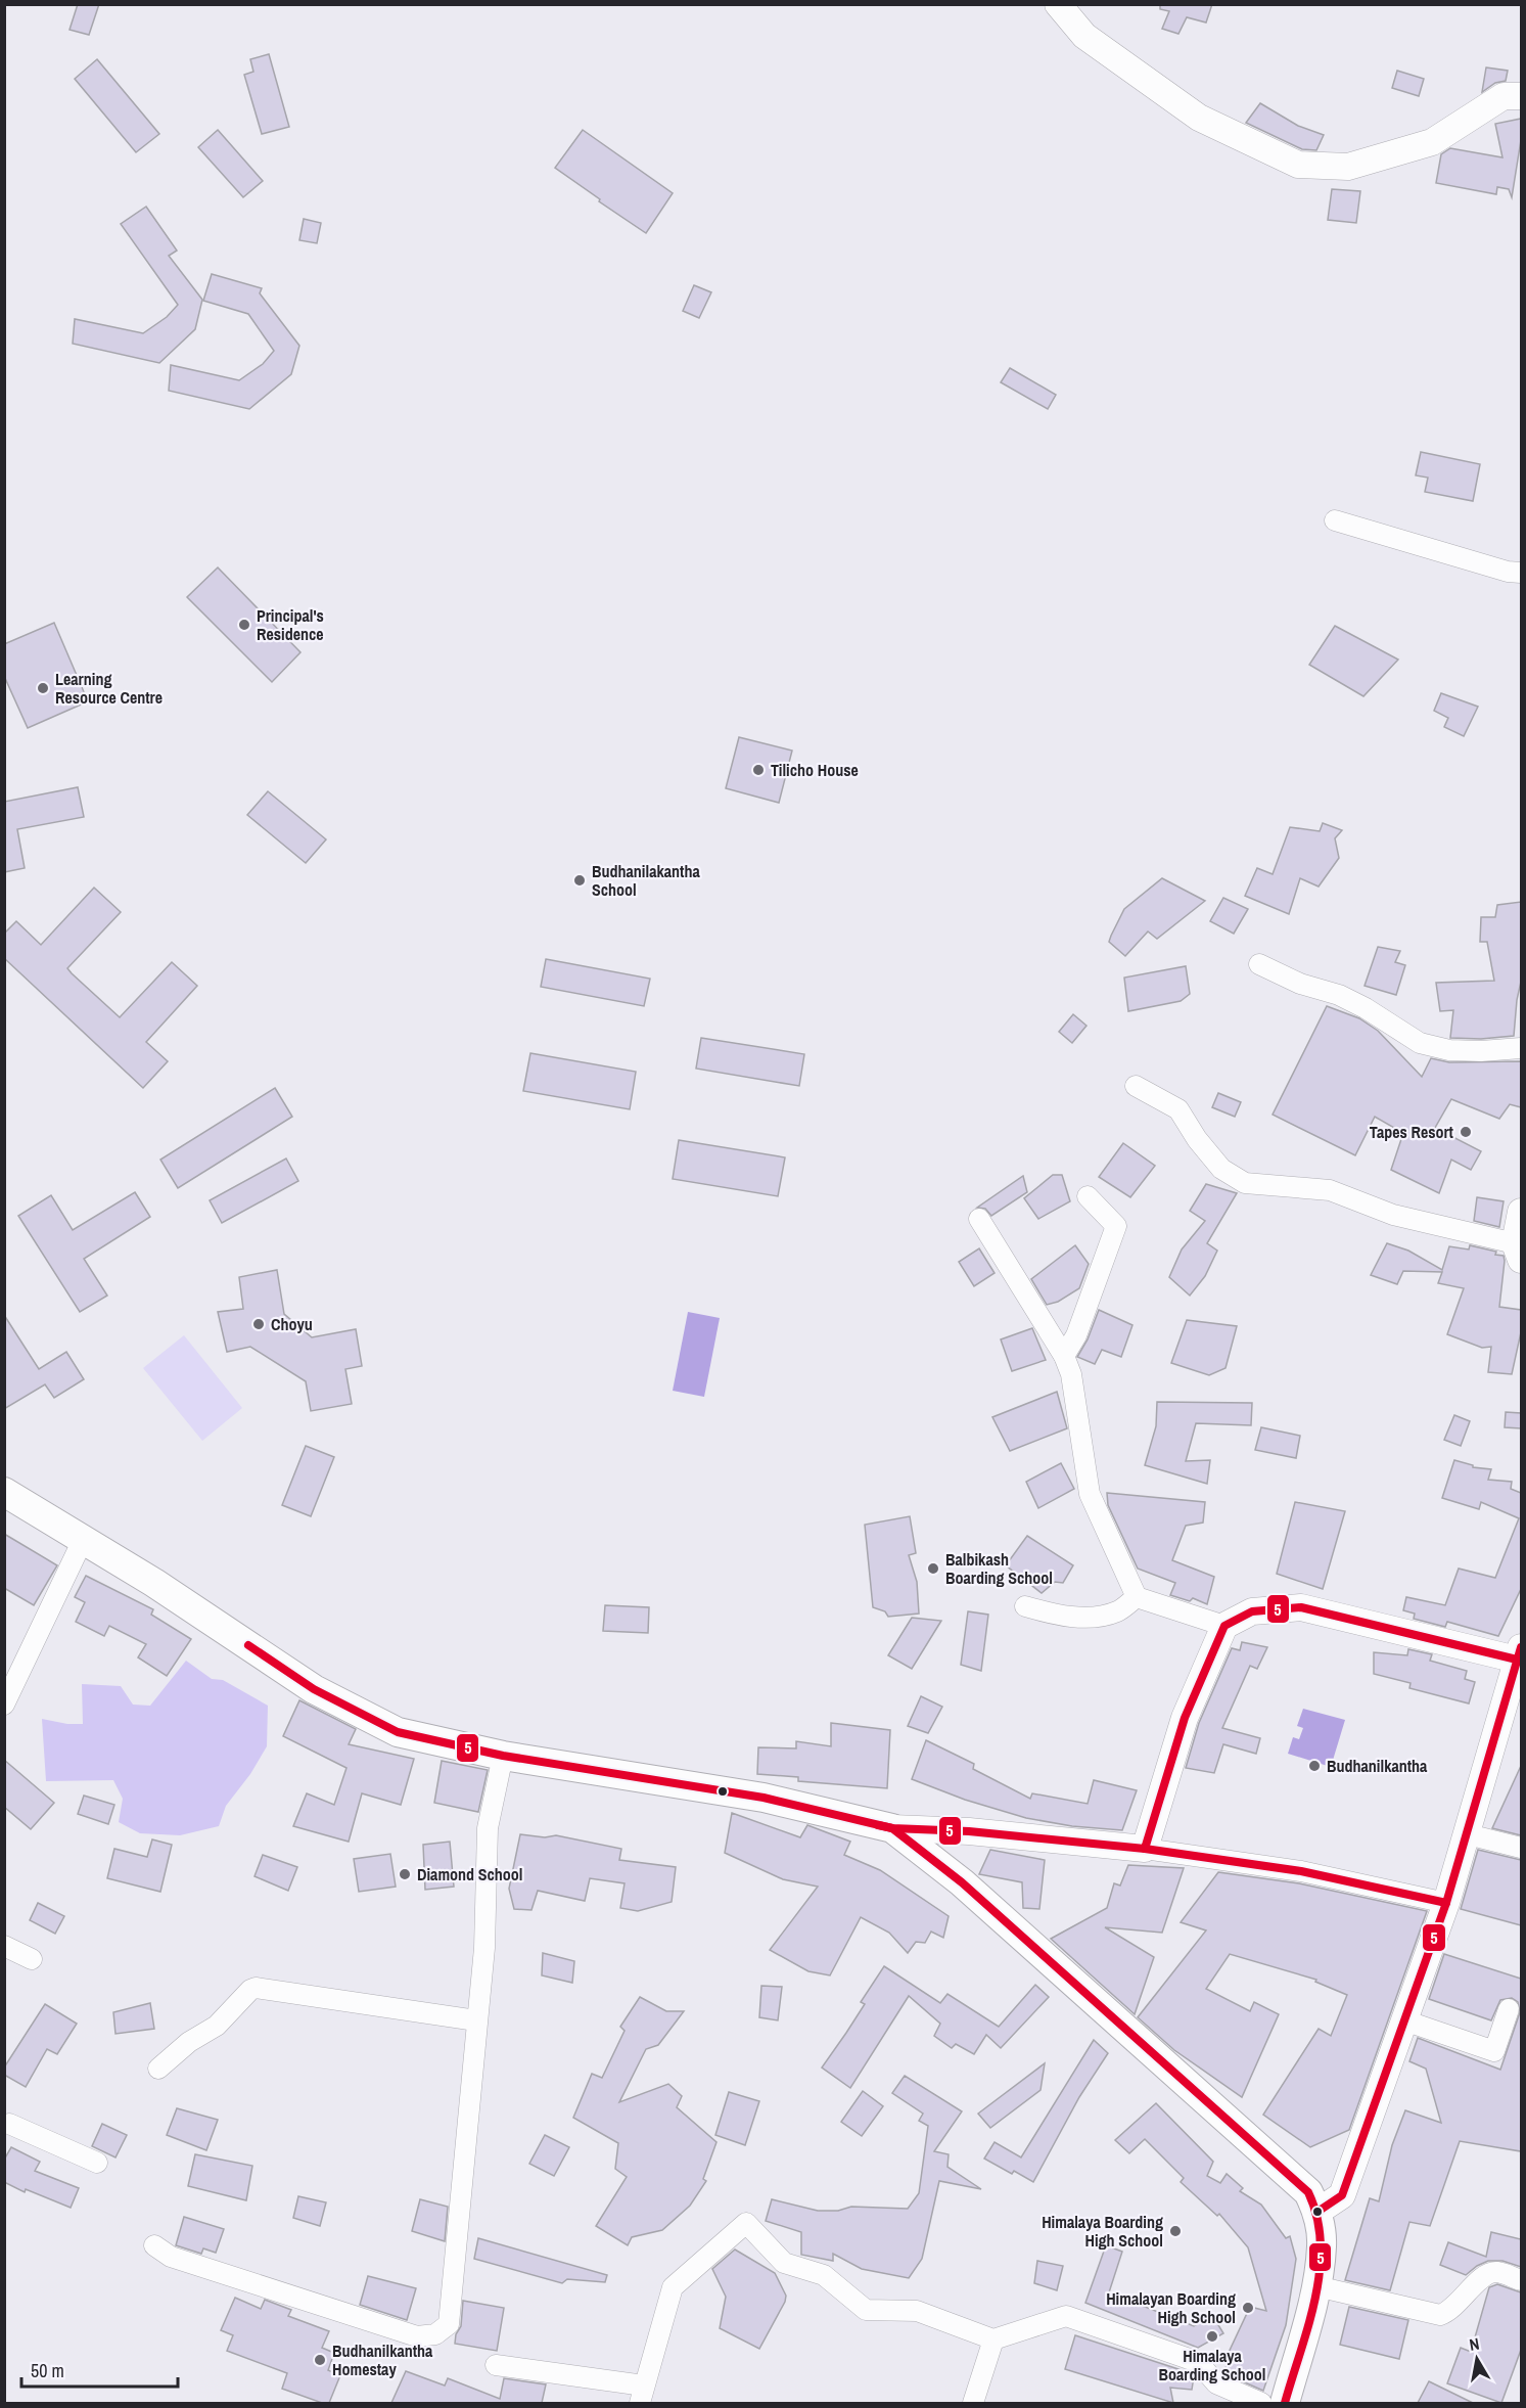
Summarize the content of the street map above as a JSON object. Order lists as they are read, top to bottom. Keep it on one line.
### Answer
{"places":["Principal's Residence","Learning Resource Centre","Tilicho House","Budhanilakantha School","Tapes Resort","Choyu","Balbikash Boarding School","Budhanilkantha","Diamond School","Himalaya Boarding High School","Himalayan Boarding High School","Himalaya Boarding School","Budhanilkantha Homestay"],"lines":["transit line 5"],"scale_bar":"50 m","north":"top"}
